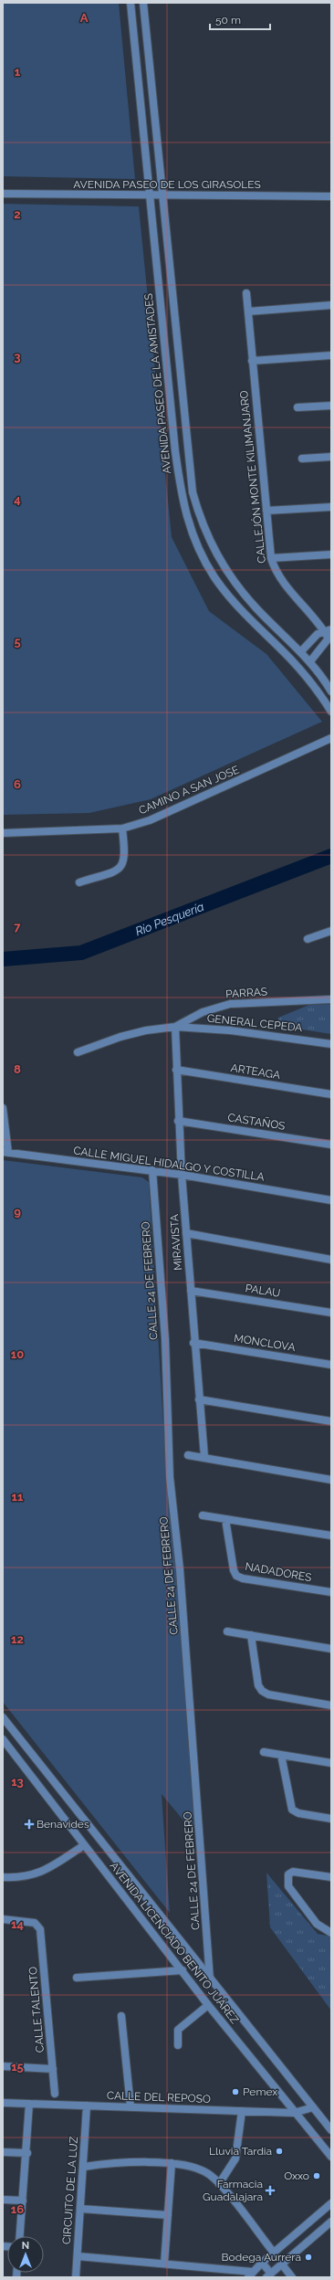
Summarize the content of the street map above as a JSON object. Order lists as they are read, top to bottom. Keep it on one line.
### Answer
{"streets":{"street":["AVENIDA PASEO DE LOS GIRASOLES","AVENIDA PASEO DE LA AMISTADES","CALLEJÓN MONTE KILIMANJARO","CAMINO A SAN JOSE","PARRAS","GENERAL CEPEDA","ARTEAGA","CASTAÑOS","CALLE MIGUEL HIDALGO Y COSTILLA","MIRAVISTA","CALLE 24 DE FEBRERO","PALAU","MONCLOVA","NADADORES","AVENIDA LICENCIADO BENITO JUÁREZ","CALLE TALENTO","CALLE DEL REPOSO","CIRCUITO DE LA LUZ"]},"crossings":[["AVENIDA PASEO DE LOS GIRASOLES","AVENIDA PASEO DE LA AMISTADES"],["PARRAS","GENERAL CEPEDA"],["PARRAS","MIRAVISTA"],["GENERAL CEPEDA","MIRAVISTA"],["ARTEAGA","MIRAVISTA"],["CASTAÑOS","MIRAVISTA"],["CALLE MIGUEL HIDALGO Y COSTILLA","MIRAVISTA"],["CALLE MIGUEL HIDALGO Y COSTILLA","CALLE 24 DE FEBRERO"],["MIRAVISTA","PALAU"],["MIRAVISTA","MONCLOVA"],["CALLE 24 DE FEBRERO","AVENIDA LICENCIADO BENITO JUÁREZ"],["AVENIDA LICENCIADO BENITO JUÁREZ","CALLE DEL REPOSO"],["CALLE DEL REPOSO","CIRCUITO DE LA LUZ"]],"water":["Río Pesquería"],"places":{"health":["Benavides","Farmacia Guadalajara"],"other":["Pemex","Lluvia Tardia","Oxxo","Bodega Aurrera"]},"scale_bar":"50 m","north":"top","grid":{"columns":["A"],"rows":["1","2","3","4","5","6","7","8","9","10","11","12","13","14","15","16"]}}
